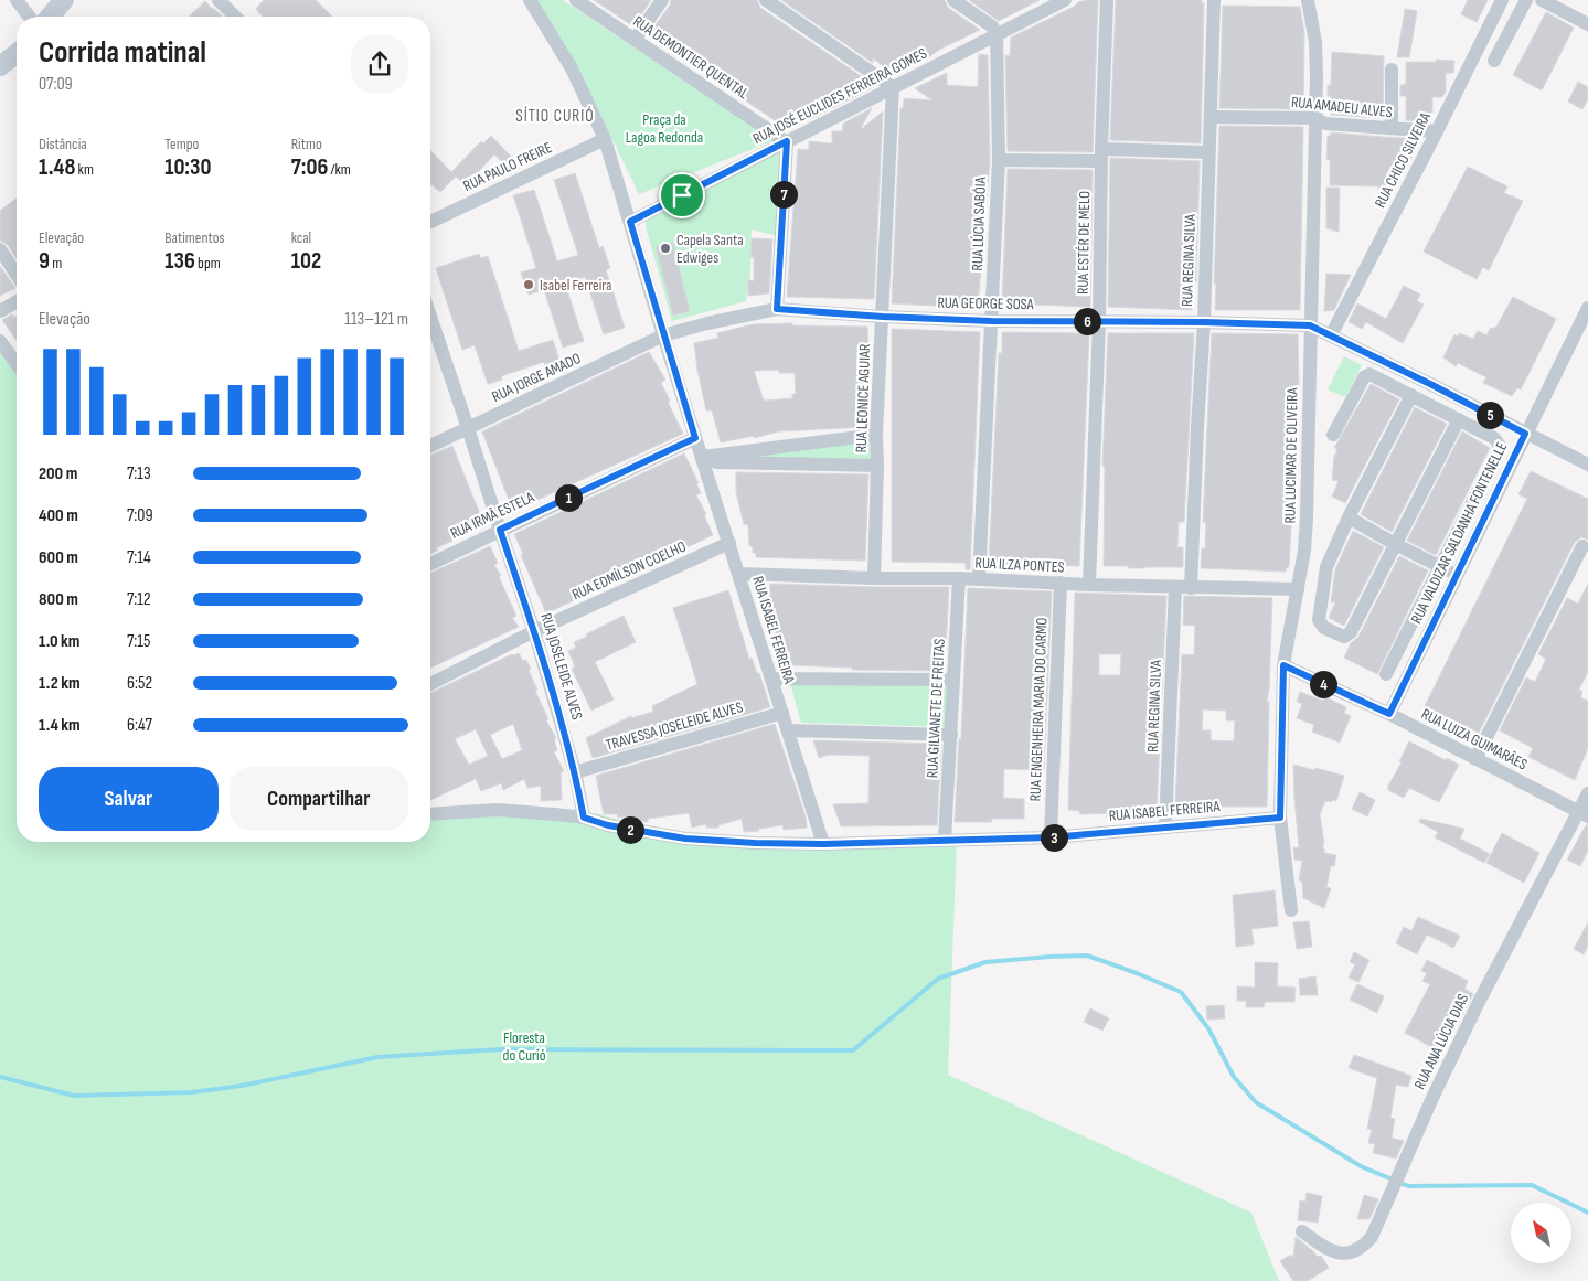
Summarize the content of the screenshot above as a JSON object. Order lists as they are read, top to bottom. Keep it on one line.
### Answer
{"streets":{"street":["RUA DEMONTIER QUENTAL","RUA JOSÉ EUCLIDES FERREIRA GOMES","RUA AMADEU ALVES","RUA CHICO SILVEIRA","RUA PAULO FREIRE","RUA LÚCIA SABÓIA","RUA ESTÉR DE MELO","RUA REGINA SILVA","RUA GEORGE SOSA","RUA JORGE AMADO","RUA LEONICE AGUIAR","RUA LUCIMAR DE OLIVEIRA","RUA IRMÃ ESTELA","RUA VALDIZAR SALDANHA FONTENELLE","RUA ILZA PONTES","RUA EDMÍLSON COELHO","RUA ISABEL FERREIRA","RUA JOSELEIDE ALVES","RUA GILVANETE DE FREITAS","RUA ENGENHEIRA MARIA DO CARMO","TRAVESSA JOSELEIDE ALVES","RUA LUIZA GUIMARÃES","RUA ANA LÚCIA DIAS"]},"crossings":[["RUA DEMONTIER QUENTAL","RUA JOSÉ EUCLIDES FERREIRA GOMES"],["RUA JOSÉ EUCLIDES FERREIRA GOMES","RUA LÚCIA SABÓIA"],["RUA JOSÉ EUCLIDES FERREIRA GOMES","RUA LEONICE AGUIAR"],["RUA JOSÉ EUCLIDES FERREIRA GOMES","RUA ISABEL FERREIRA"],["RUA AMADEU ALVES","RUA CHICO SILVEIRA"],["RUA AMADEU ALVES","RUA REGINA SILVA"],["RUA AMADEU ALVES","RUA LUCIMAR DE OLIVEIRA"],["RUA PAULO FREIRE","RUA ISABEL FERREIRA"],["RUA LÚCIA SABÓIA","RUA GEORGE SOSA"],["RUA LÚCIA SABÓIA","RUA ILZA PONTES"],["RUA ESTÉR DE MELO","RUA GEORGE SOSA"],["RUA ESTÉR DE MELO","RUA ILZA PONTES"],["RUA REGINA SILVA","RUA GEORGE SOSA"],["RUA REGINA SILVA","RUA ILZA PONTES"],["RUA REGINA SILVA","RUA ISABEL FERREIRA"],["RUA GEORGE SOSA","RUA JORGE AMADO"],["RUA GEORGE SOSA","RUA LEONICE AGUIAR"],["RUA GEORGE SOSA","RUA LUCIMAR DE OLIVEIRA"],["RUA GEORGE SOSA","RUA ISABEL FERREIRA"],["RUA JORGE AMADO","RUA ISABEL FERREIRA"],["RUA JORGE AMADO","RUA JOSELEIDE ALVES"],["RUA LEONICE AGUIAR","RUA ILZA PONTES"],["RUA LUCIMAR DE OLIVEIRA","RUA ILZA PONTES"],["RUA LUCIMAR DE OLIVEIRA","RUA ISABEL FERREIRA"],["RUA LUCIMAR DE OLIVEIRA","RUA LUIZA GUIMARÃES"],["RUA IRMÃ ESTELA","RUA ISABEL FERREIRA"],["RUA IRMÃ ESTELA","RUA JOSELEIDE ALVES"],["RUA VALDIZAR SALDANHA FONTENELLE","RUA LUIZA GUIMARÃES"],["RUA ILZA PONTES","RUA ISABEL FERREIRA"],["RUA ILZA PONTES","RUA GILVANETE DE FREITAS"],["RUA ILZA PONTES","RUA ENGENHEIRA MARIA DO CARMO"],["RUA EDMÍLSON COELHO","RUA ISABEL FERREIRA"],["RUA EDMÍLSON COELHO","RUA JOSELEIDE ALVES"],["RUA ISABEL FERREIRA","RUA GILVANETE DE FREITAS"],["RUA ISABEL FERREIRA","RUA ENGENHEIRA MARIA DO CARMO"],["RUA ISABEL FERREIRA","TRAVESSA JOSELEIDE ALVES"],["RUA JOSELEIDE ALVES","TRAVESSA JOSELEIDE ALVES"],["RUA LUIZA GUIMARÃES","RUA ANA LÚCIA DIAS"]],"districts":["SÍTIO CURIÓ"],"parks":["Praça da Lagoa Redonda","Floresta do Curió"],"places":["Capela Santa Edwiges","Isabel Ferreira"],"north":"top left","page":{"heading":["Corrida matinal","07:09"],"stats":[["Distância","1.48 km"],["Tempo","10:30"],["Ritmo","7:06 /km"],["Elevação","9 m"],["Batimentos","136 bpm"],["kcal","102"]],"pins":["7","6","5","1","4","2","3"],"chart":["Elevação","113–121 m"],"list":[{"name":"200 m","note":"7:13"},{"name":"400 m","note":"7:09"},{"name":"600 m","note":"7:14"},{"name":"800 m","note":"7:12"},{"name":"1.0 km","note":"7:15"},{"name":"1.2 km","note":"6:52"},{"name":"1.4 km","note":"6:47"}],"buttons":["Salvar","Compartilhar"]}}
